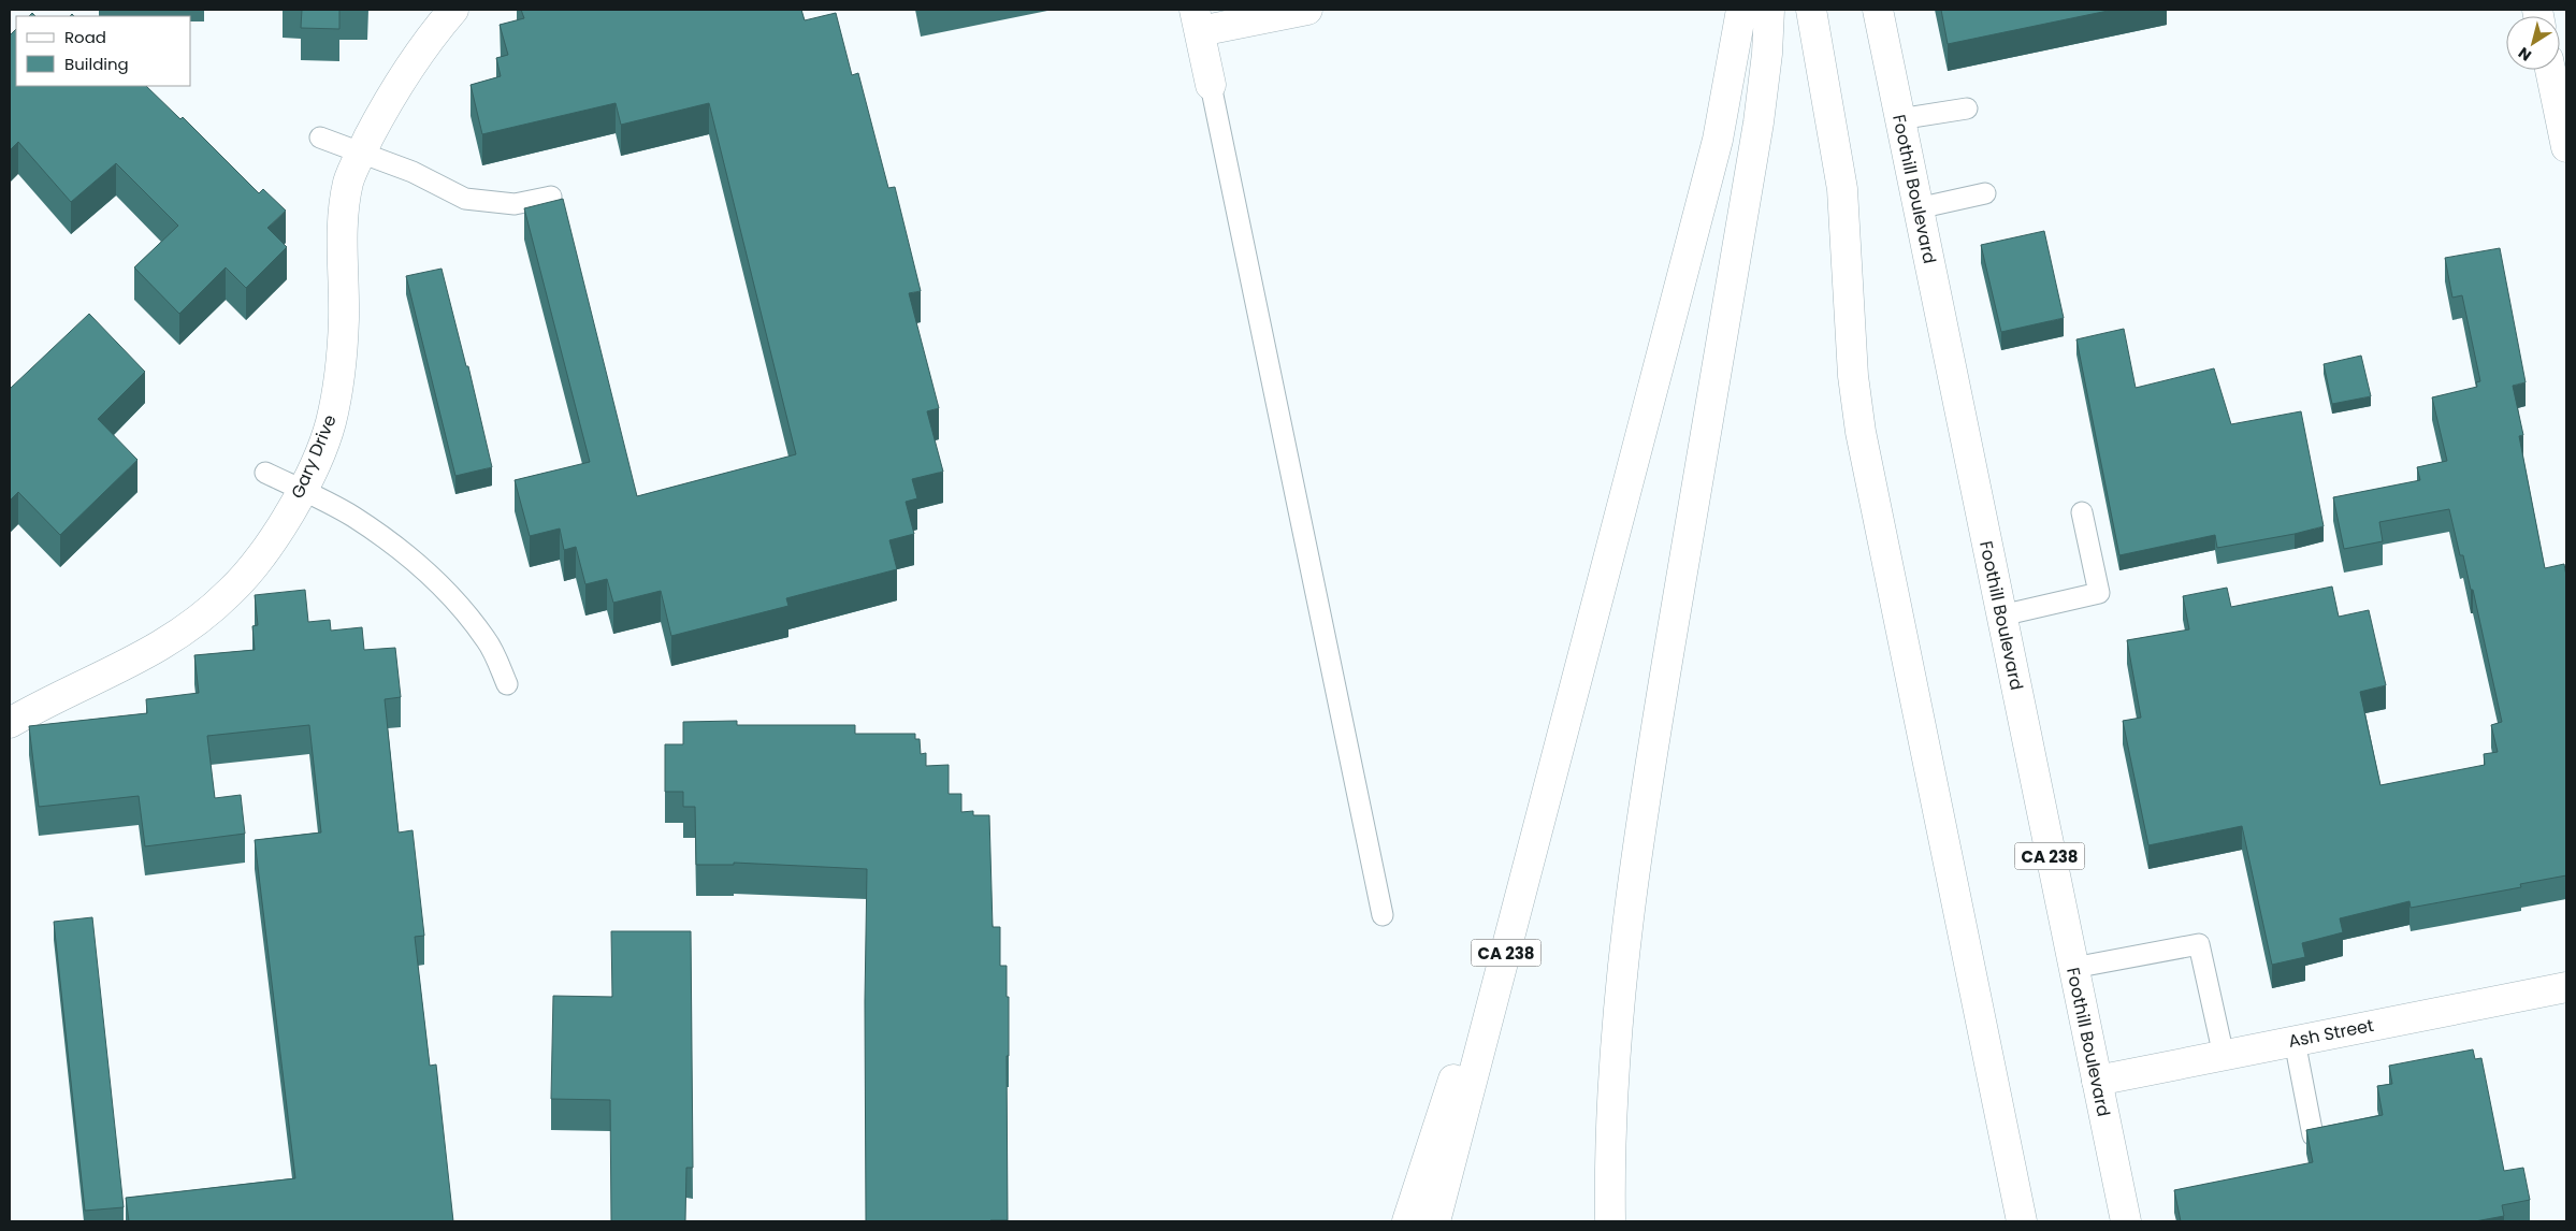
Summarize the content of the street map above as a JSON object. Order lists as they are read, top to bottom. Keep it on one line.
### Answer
{"streets":{"main road":["Foothill Boulevard","Gary Drive","CA 238","Ash Street"]},"crossings":[["Foothill Boulevard","Ash Street"]],"legend":["Road","Building"],"north":"bottom left"}
